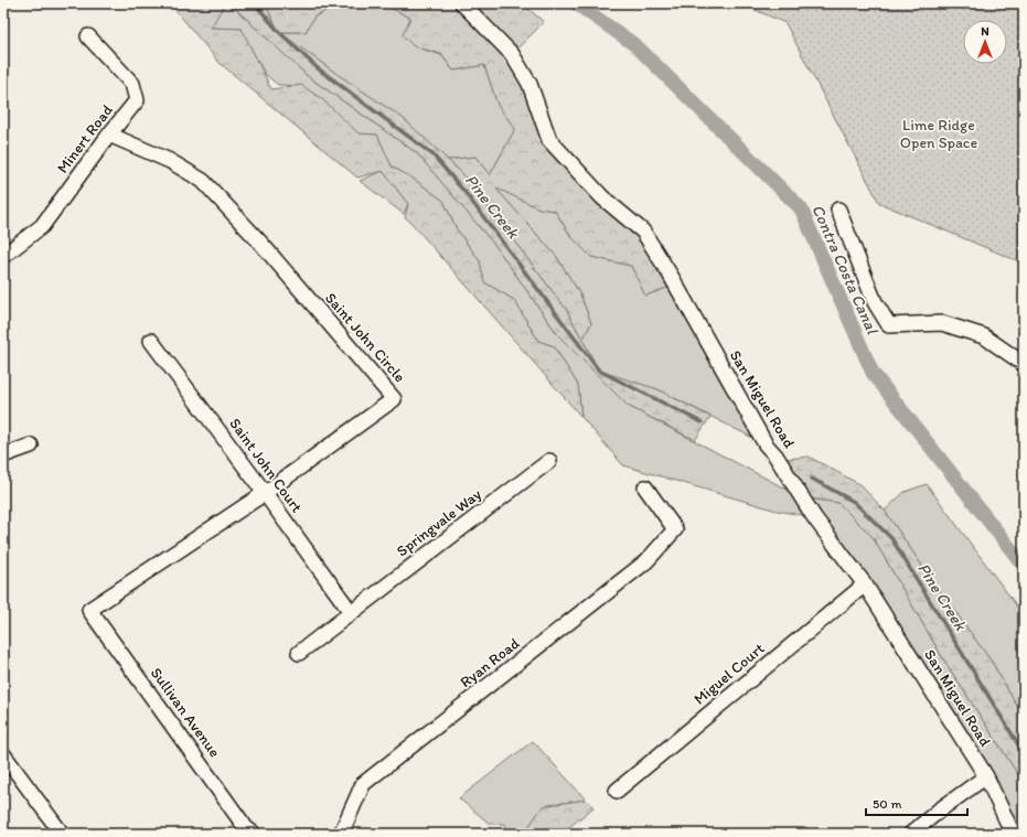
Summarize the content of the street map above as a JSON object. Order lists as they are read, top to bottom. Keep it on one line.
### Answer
{"streets":{"street":["Minert Road","Saint John Circle","San Miguel Road","Saint John Court","Springvale Way","Ryan Road","Miguel Court","Sullivan Avenue"]},"crossings":[["Minert Road","Saint John Circle"],["Saint John Circle","Saint John Court"],["Saint John Circle","Sullivan Avenue"],["San Miguel Road","Miguel Court"],["Saint John Court","Springvale Way"]],"water":["Pine Creek","Contra Costa Canal"],"parks":["Lime Ridge Open Space"],"scale_bar":"50 m","north":"top"}
